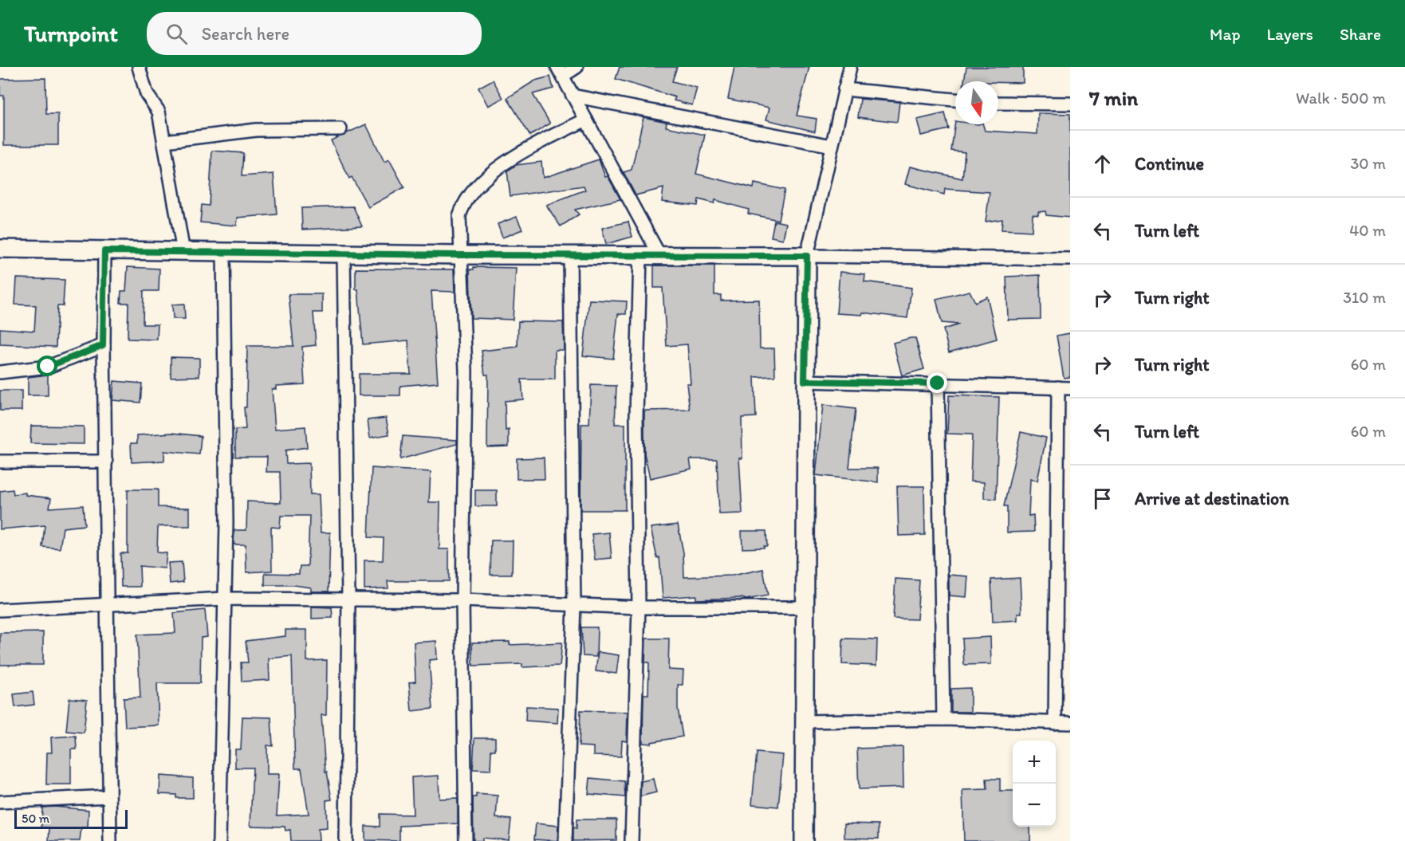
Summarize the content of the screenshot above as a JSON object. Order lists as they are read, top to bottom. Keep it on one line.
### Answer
{"scale_bar":"50 m","north":"bottom","page":{"header":"Turnpoint","search":"Search here","nav":["Map","Layers","Share"],"heading":["7 min","Walk · 500 m"],"list":[["Continue","30 m"],["Turn left","40 m"],["Turn right","310 m"],["Turn right","60 m"],["Turn left","60 m"],"Arrive at destination"],"map_buttons":["+","−"],"scale":"50 m"}}
